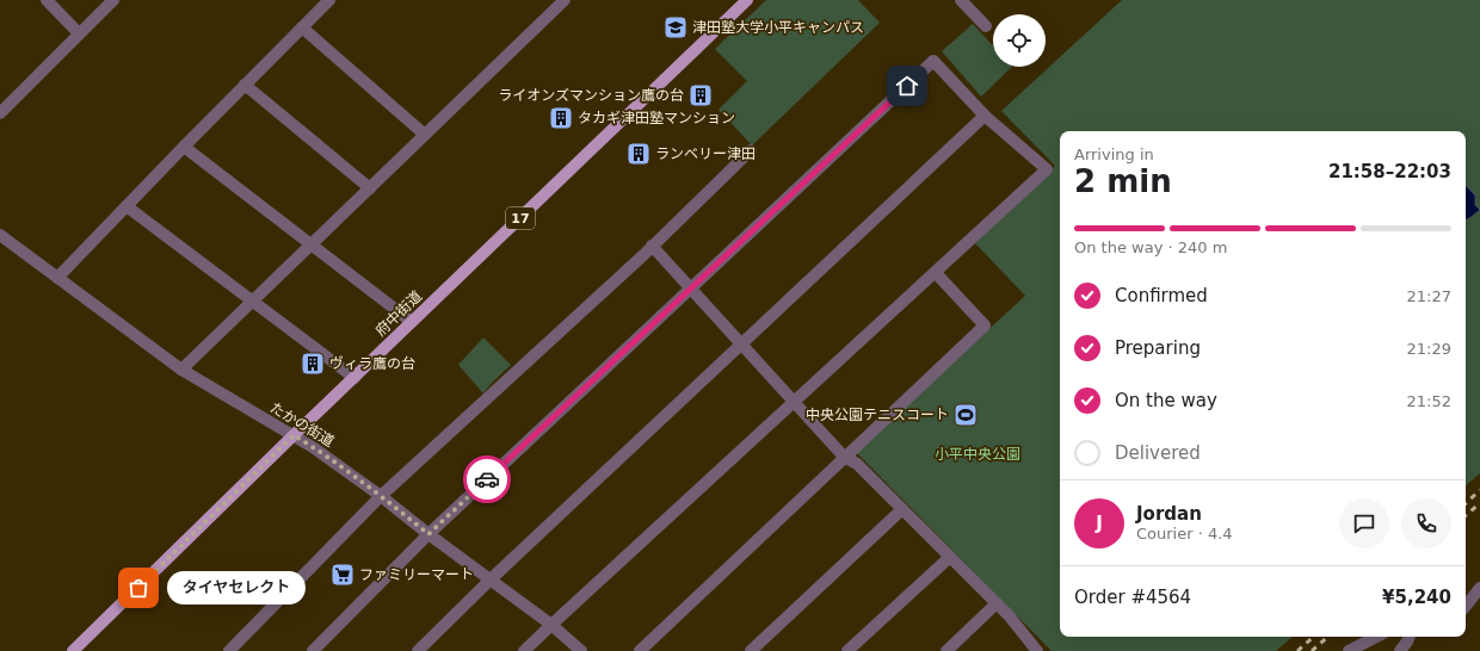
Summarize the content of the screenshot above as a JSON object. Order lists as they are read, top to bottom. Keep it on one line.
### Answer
{"streets":{"main road":["17","府中街道"],"street":["たかの街道"]},"crossings":[["府中街道","たかの街道"]],"parks":["小平中央公園"],"places":{"school or university":["津田塾大学小平キャンパス"],"building":["ライオンズマンション鷹の台","タカギ津田塾マンション","ランベリー津田","ヴィラ鷹の台"],"sports":["中央公園テニスコート"],"supermarket":["ファミリーマート"],"other":["タイヤセレクト"]},"page":{"heading":["2 min","Arriving in","21:58–22:03"],"panel":["Jordan","Courier · 4.4","Order #4564","¥5,240"],"bar":"On the way · 240 m","list":[["Confirmed","21:27"],["Preparing","21:29"],["On the way","21:52"],"Delivered"],"round":"J","bubble":"タイヤセレクト"}}
